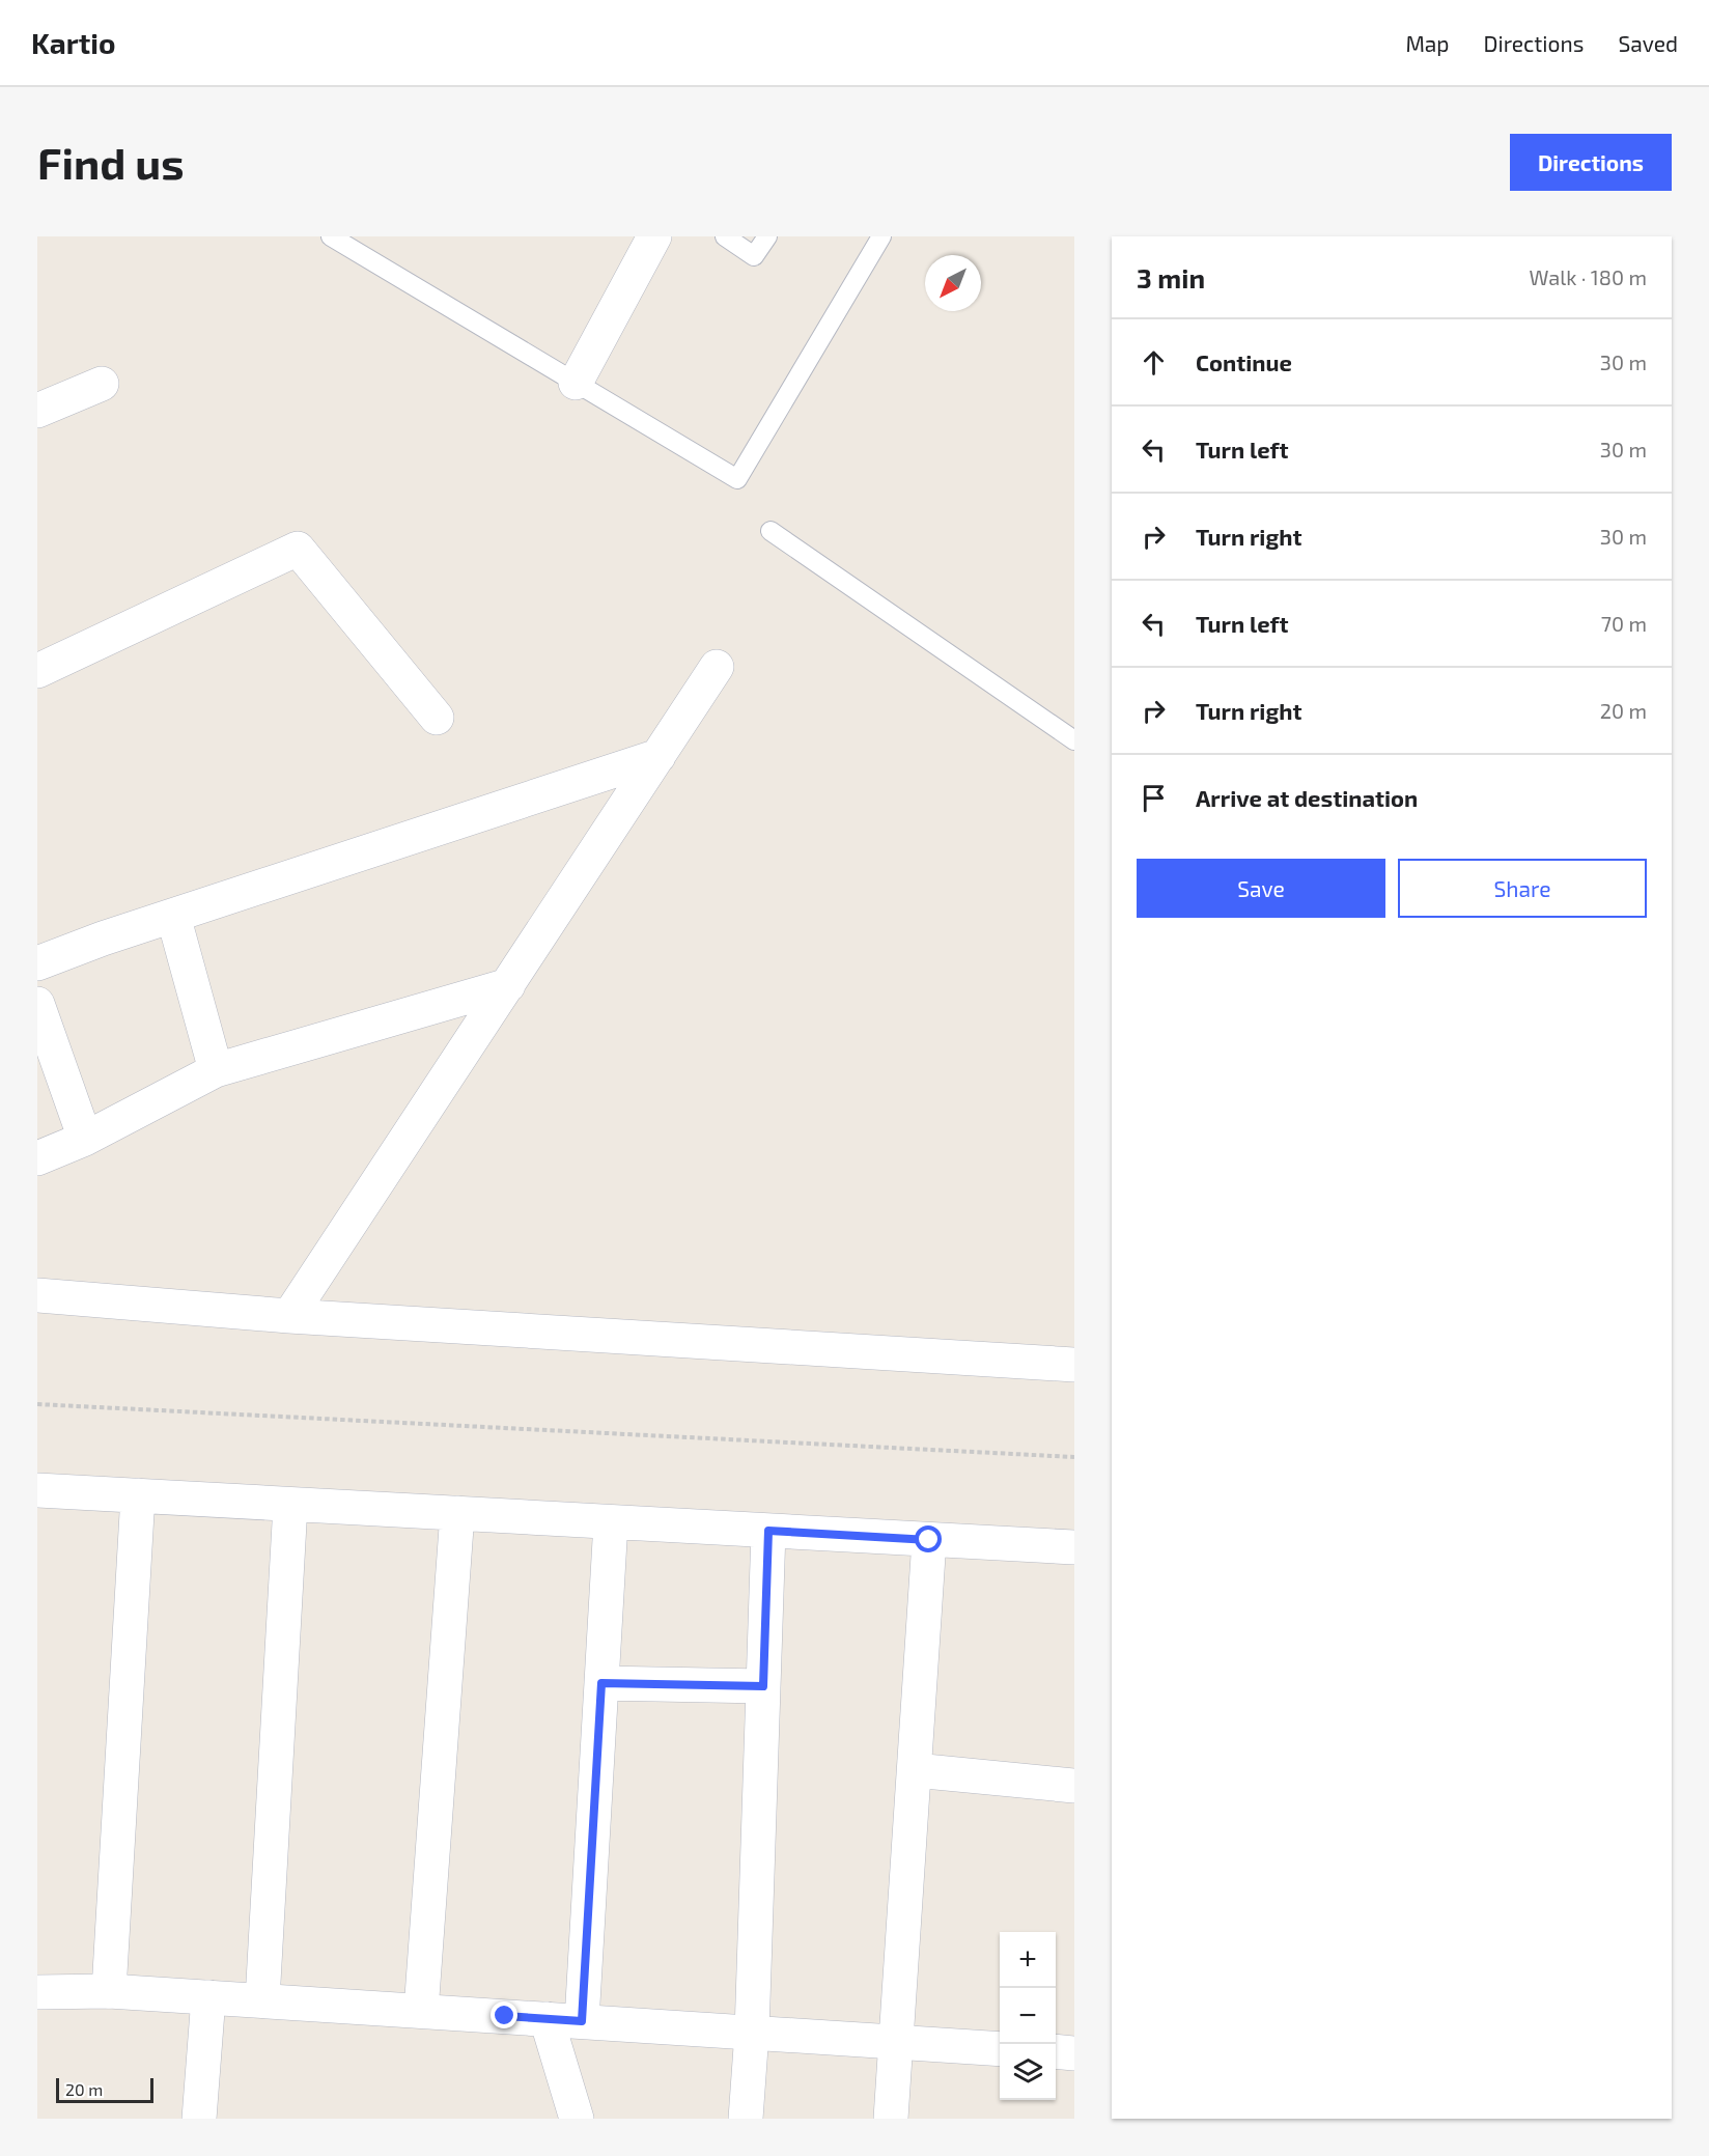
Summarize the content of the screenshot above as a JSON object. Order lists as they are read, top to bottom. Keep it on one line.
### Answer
{"scale_bar":"20 m","north":"bottom left","page":{"header":"Kartio","nav":["Map","Directions","Saved"],"buttons":["Directions",["Save","Share"]],"title":"Find us","heading":["3 min","Walk · 180 m"],"list":[["Continue","30 m"],["Turn left","30 m"],["Turn right","30 m"],["Turn left","70 m"],["Turn right","20 m"],"Arrive at destination"],"map_buttons":["+","−"],"scale":"20 m"}}
